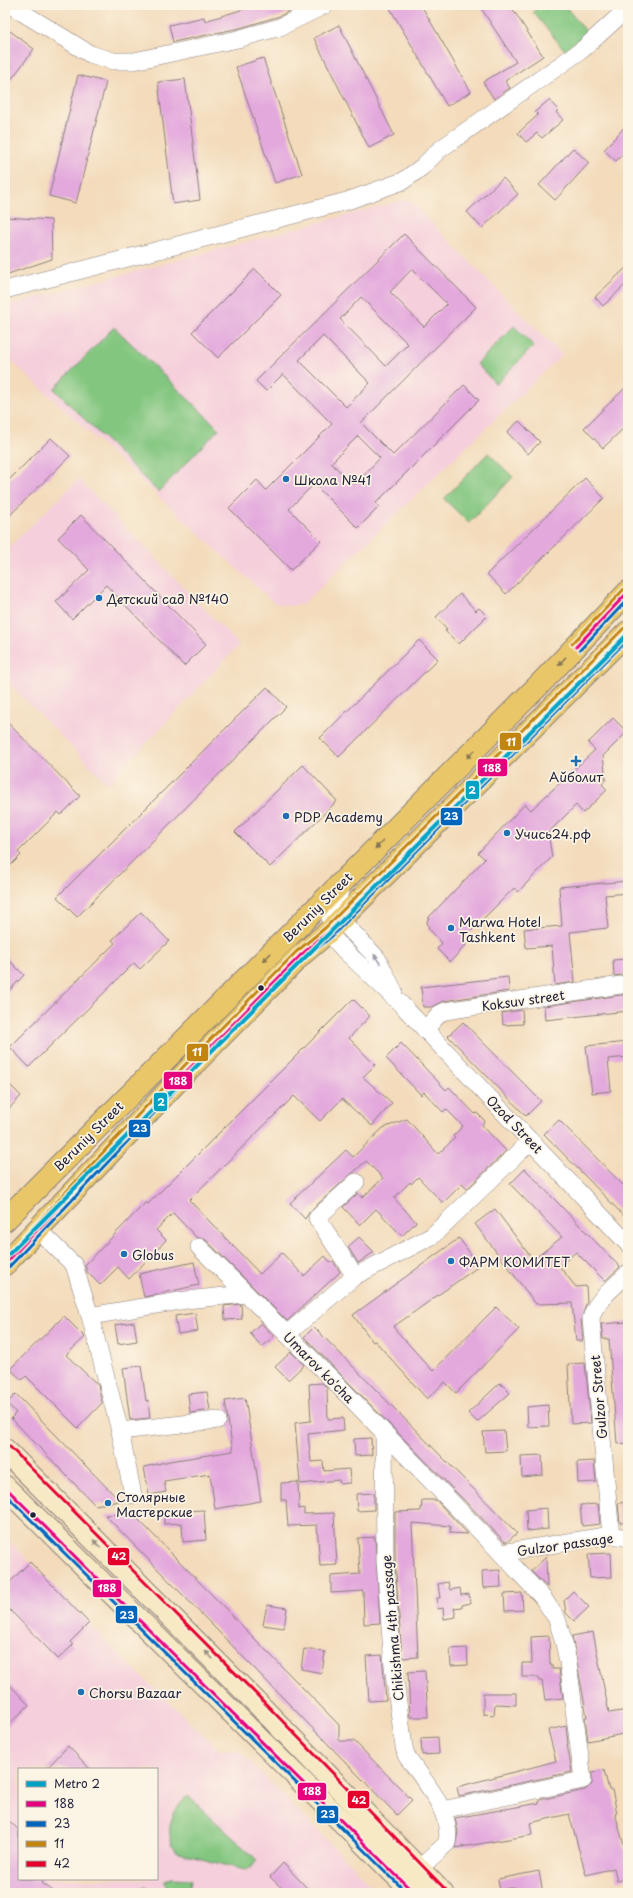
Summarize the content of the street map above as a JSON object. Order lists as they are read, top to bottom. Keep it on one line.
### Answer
{"streets":{"main road":["Beruniy Street"],"street":["Koksuv street","Ozod Street","Umarov ko'cha","Gulzor Street","Gulzor passage","Chikishma 4th passage"]},"crossings":[["Beruniy Street","Ozod Street"],["Koksuv street","Ozod Street"],["Umarov ko'cha","Gulzor passage"],["Umarov ko'cha","Chikishma 4th passage"],["Gulzor Street","Gulzor passage"]],"places":{"other":["Школа №41","Детский сад №140","PDP Academy","Учись24.рф","Marwa Hotel Tashkent","Globus","ФАРМ КОМИТЕТ","Столярные Мастерские","Chorsu Bazaar"],"health":["Айболит"]},"lines":["transit line 11","transit line 188","transit line 23","metro line 2","transit line 42"],"legend":["Metro 2","188","23","11","42"]}
